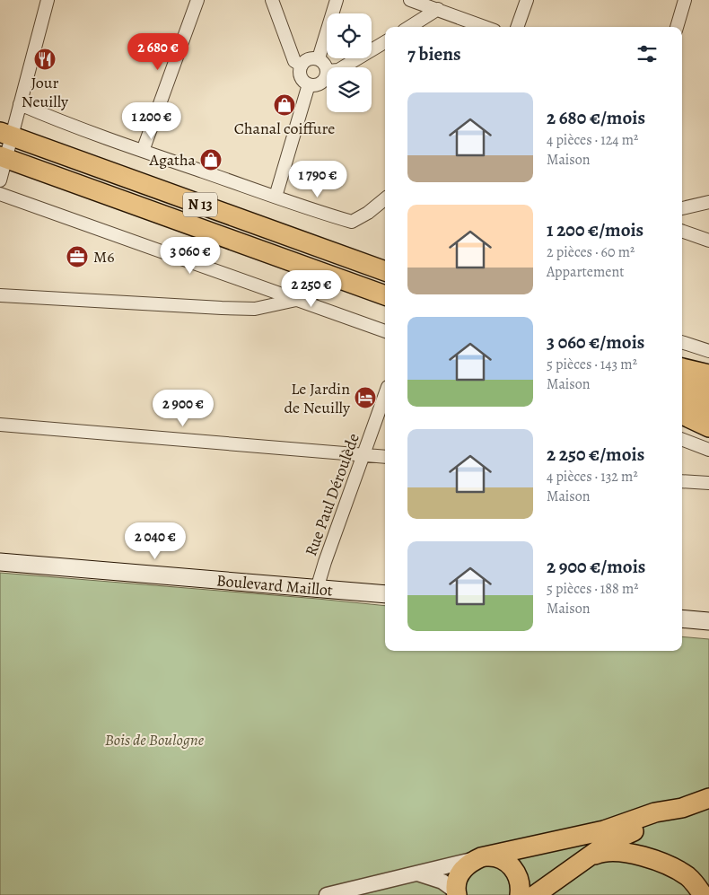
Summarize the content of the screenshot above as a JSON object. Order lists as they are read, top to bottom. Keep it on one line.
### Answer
{"streets":{"main road":["N 13","Boulevard Maillot"],"street":["Rue Paul Déroulède"]},"crossings":[["Rue Paul Déroulède","Boulevard Maillot"]],"parks":["Bois de Boulogne"],"places":{"restaurant":["Jour Neuilly"],"shop":["Chanal coiffure","Agatha"],"office":["M6"],"hotel":["Le Jardin de Neuilly"]},"page":{"heading":"7 biens","price":["2 680 €","1 200 €","1 790 €","3 060 €","2 250 €","2 900 €","2 040 €"],"list":[{"name":"2 680 €/mois","note":"4 pièces · 124 m² · Maison"},{"name":"1 200 €/mois","note":"2 pièces · 60 m² · Appartement"},{"name":"3 060 €/mois","note":"5 pièces · 143 m² · Maison"},{"name":"2 250 €/mois","note":"4 pièces · 132 m² · Maison"},{"name":"2 900 €/mois","note":"5 pièces · 188 m² · Maison"}]}}
